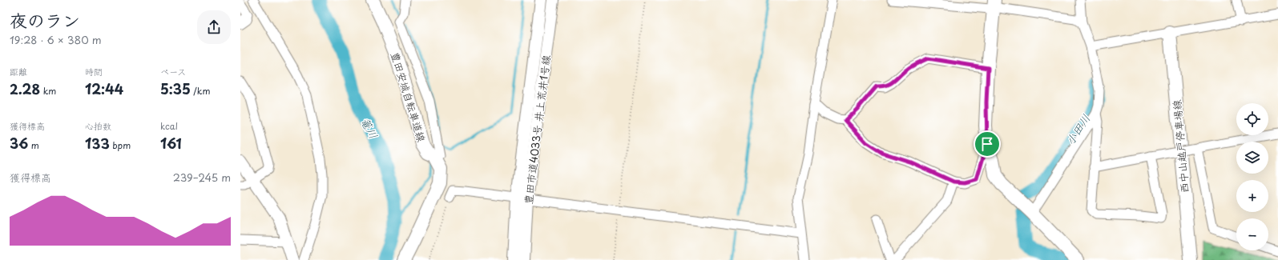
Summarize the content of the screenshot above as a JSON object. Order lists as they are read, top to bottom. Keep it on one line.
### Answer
{"streets":{"main road":["豊田安城自転車道線","西中山越戸停車場線"],"street":["豊田市道4033号 井上荒井1号線"]},"water":["篭川","小田川"],"page":{"heading":["夜のラン","19:28 · 6 × 380 m"],"stats":[["距離","2.28 km"],["時間","12:44"],["ペース","5:35 /km"],["獲得標高","36 m"],["心拍数","133 bpm"],["kcal","161"]],"map_buttons":["+","−"],"chart":["獲得標高","239–245 m"]}}
